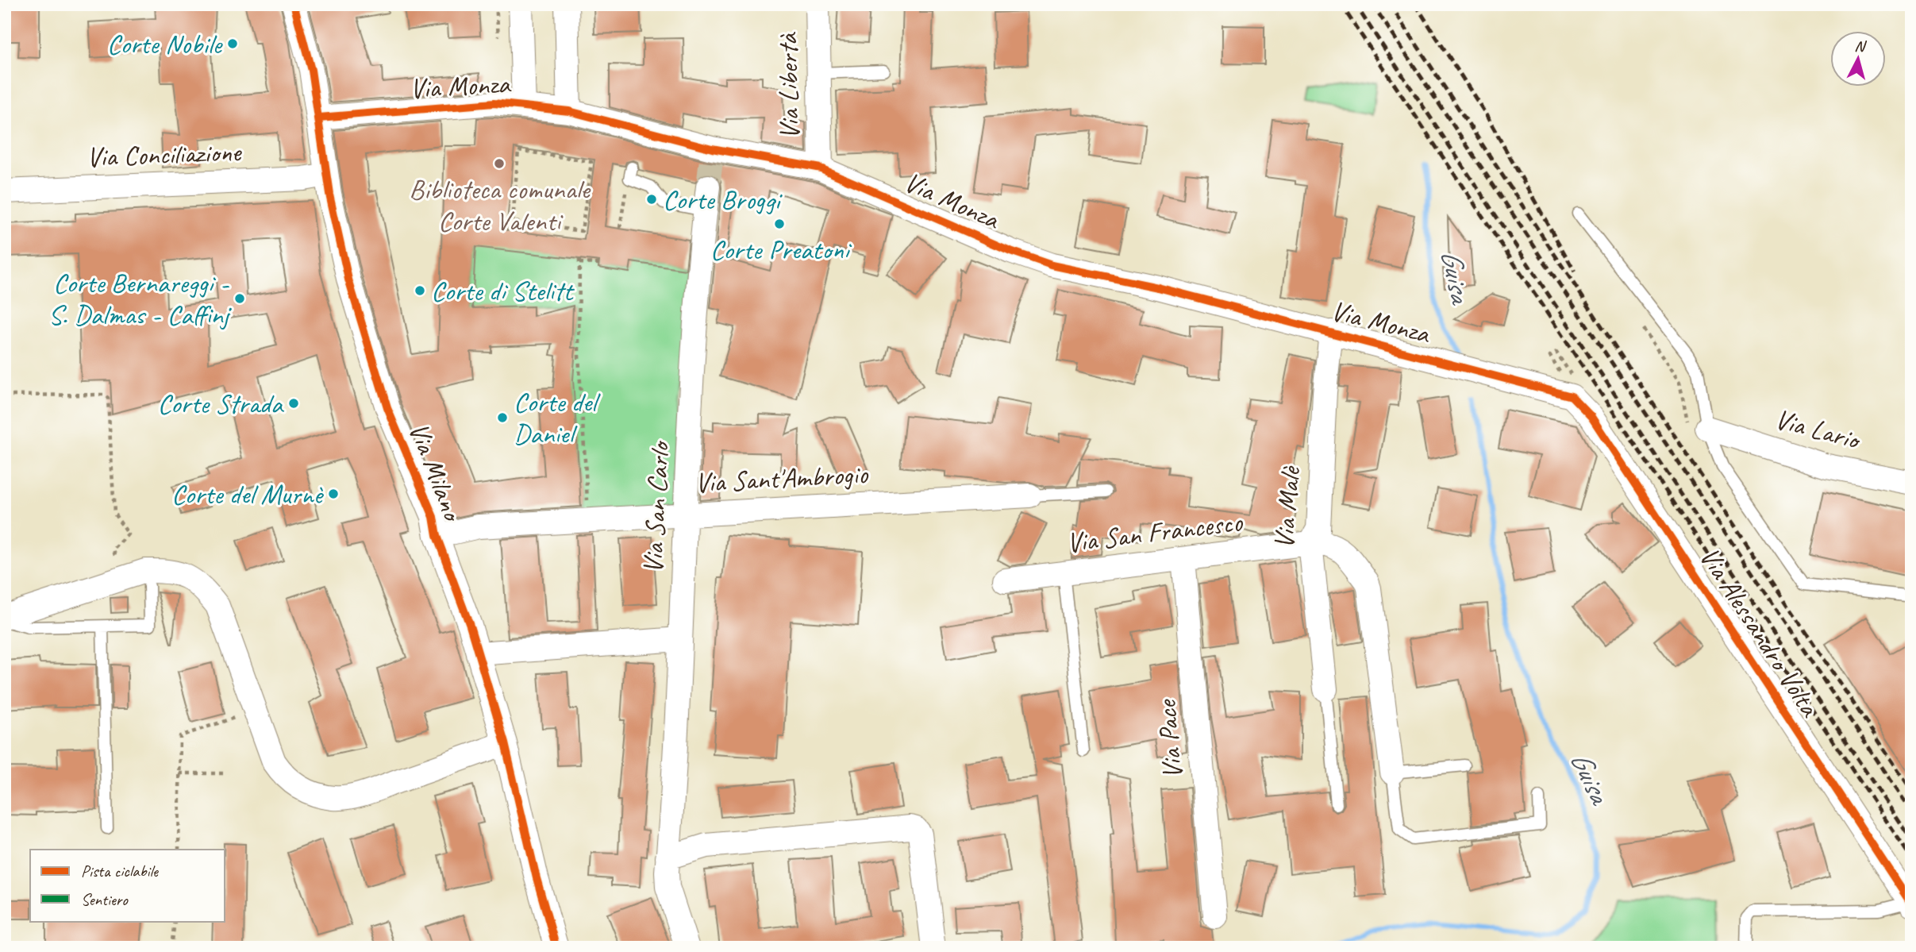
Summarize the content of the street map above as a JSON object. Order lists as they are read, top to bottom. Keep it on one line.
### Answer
{"streets":{"street":["Via Monza","Via Libertà","Via Conciliazione","Via Lario","Via Milano","Via Sant'Ambrogio","Via San Carlo","Via Malè","Via San Francesco","Via Alessandro Volta","Via Pace"]},"crossings":[["Via Monza","Via Libertà"],["Via Monza","Via Milano"],["Via Monza","Via Malè"],["Via Monza","Via Alessandro Volta"],["Via Conciliazione","Via Milano"],["Via Milano","Via Sant'Ambrogio"],["Via Sant'Ambrogio","Via San Carlo"],["Via Malè","Via San Francesco"],["Via San Francesco","Via Pace"]],"water":["Guisa"],"places":["Corte Nobile","Biblioteca comunale Corte Valenti","Corte Broggi","Corte Preatoni","Corte di Stelitt","Corte Bernareggi - S. Dalmas - Caffinj","Corte Strada","Corte del Daniel","Corte del Murnè"],"legend":["Pista ciclabile","Sentiero"],"north":"top"}
